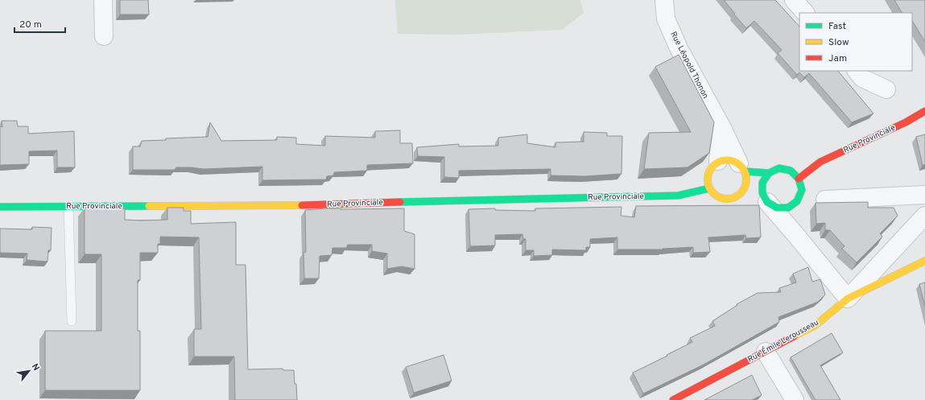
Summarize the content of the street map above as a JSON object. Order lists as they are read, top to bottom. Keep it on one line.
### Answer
{"streets":{"main road":["Rue Provinciale","Rue Émile Lerousseau"],"street":["Rue Léopold Thonon"]},"crossings":[["Rue Léopold Thonon","Rue Provinciale"]],"legend":["Fast","Slow","Jam"],"scale_bar":"20 m","north":"top right"}
